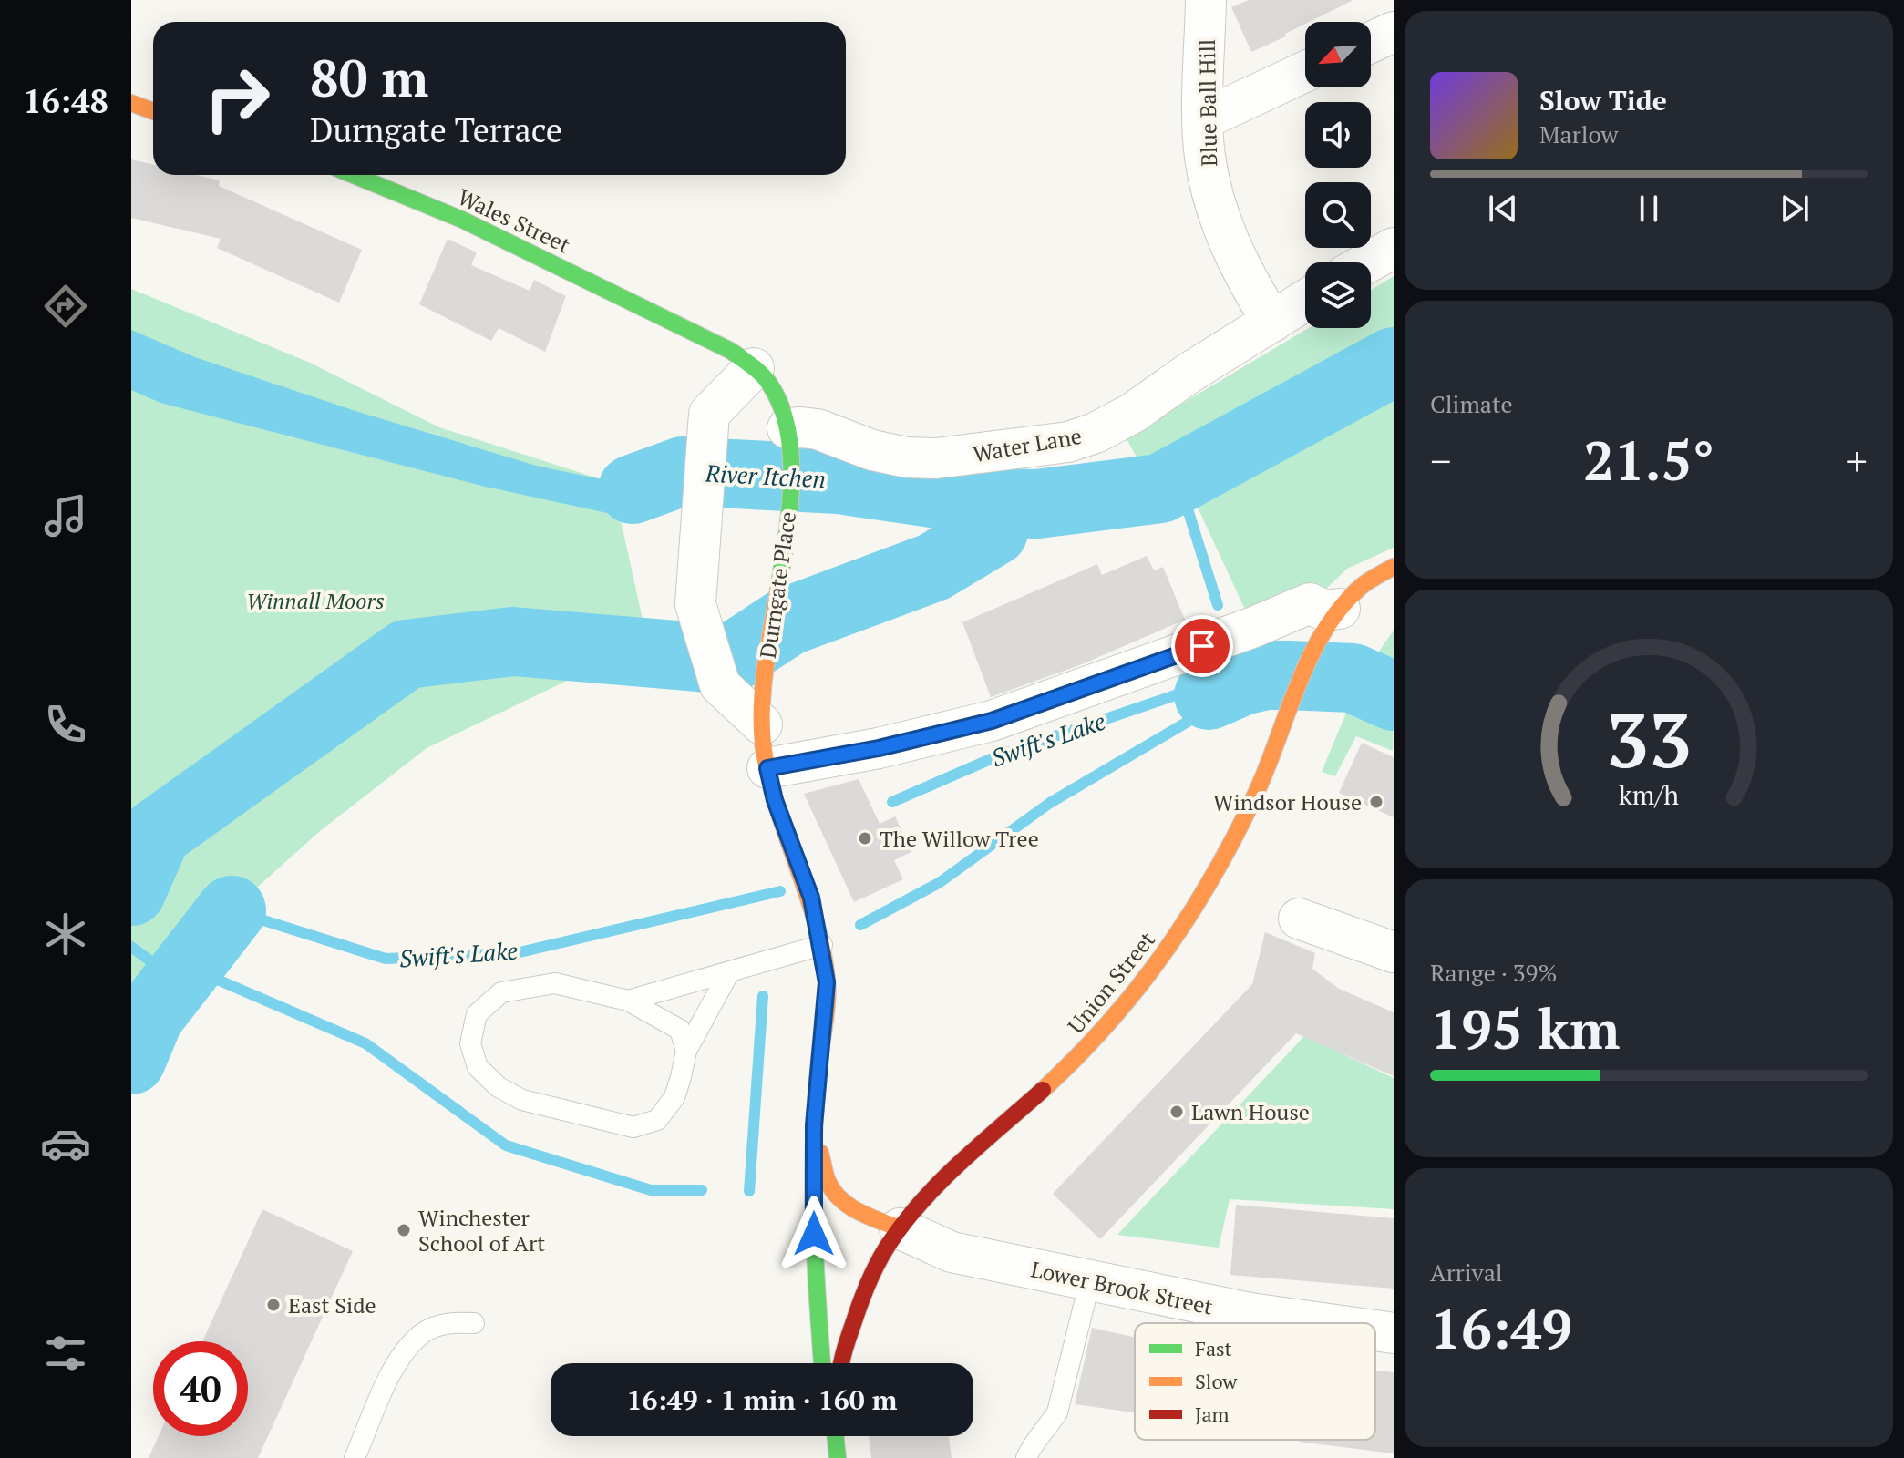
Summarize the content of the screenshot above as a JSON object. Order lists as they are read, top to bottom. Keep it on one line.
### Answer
{"streets":{"street":["Blue Ball Hill","Wales Street","Water Lane","Durngate Place","Union Street","Lower Brook Street"]},"crossings":[["Blue Ball Hill","Water Lane"],["Wales Street","Durngate Place"],["Water Lane","Durngate Place"],["Union Street","Lower Brook Street"]],"water":["River Itchen","Swift's Lake"],"parks":["Winnall Moors"],"places":["Windsor House","The Willow Tree","Lawn House","Winchester School of Art","East Side"],"legend":["Fast","Slow","Jam"],"north":"bottom left","page":{"tabs":"16:48","turn":["80 m","Durngate Terrace"],"song":["Slow Tide","Marlow"],"tile":["Climate",["Range · 39%","195 km"],["Arrival","16:49"]],"heat":["−","21.5°","+"],"limit":"40","trip":"16:49 · 1 min · 160 m","gauge":["33","km/h"]}}
